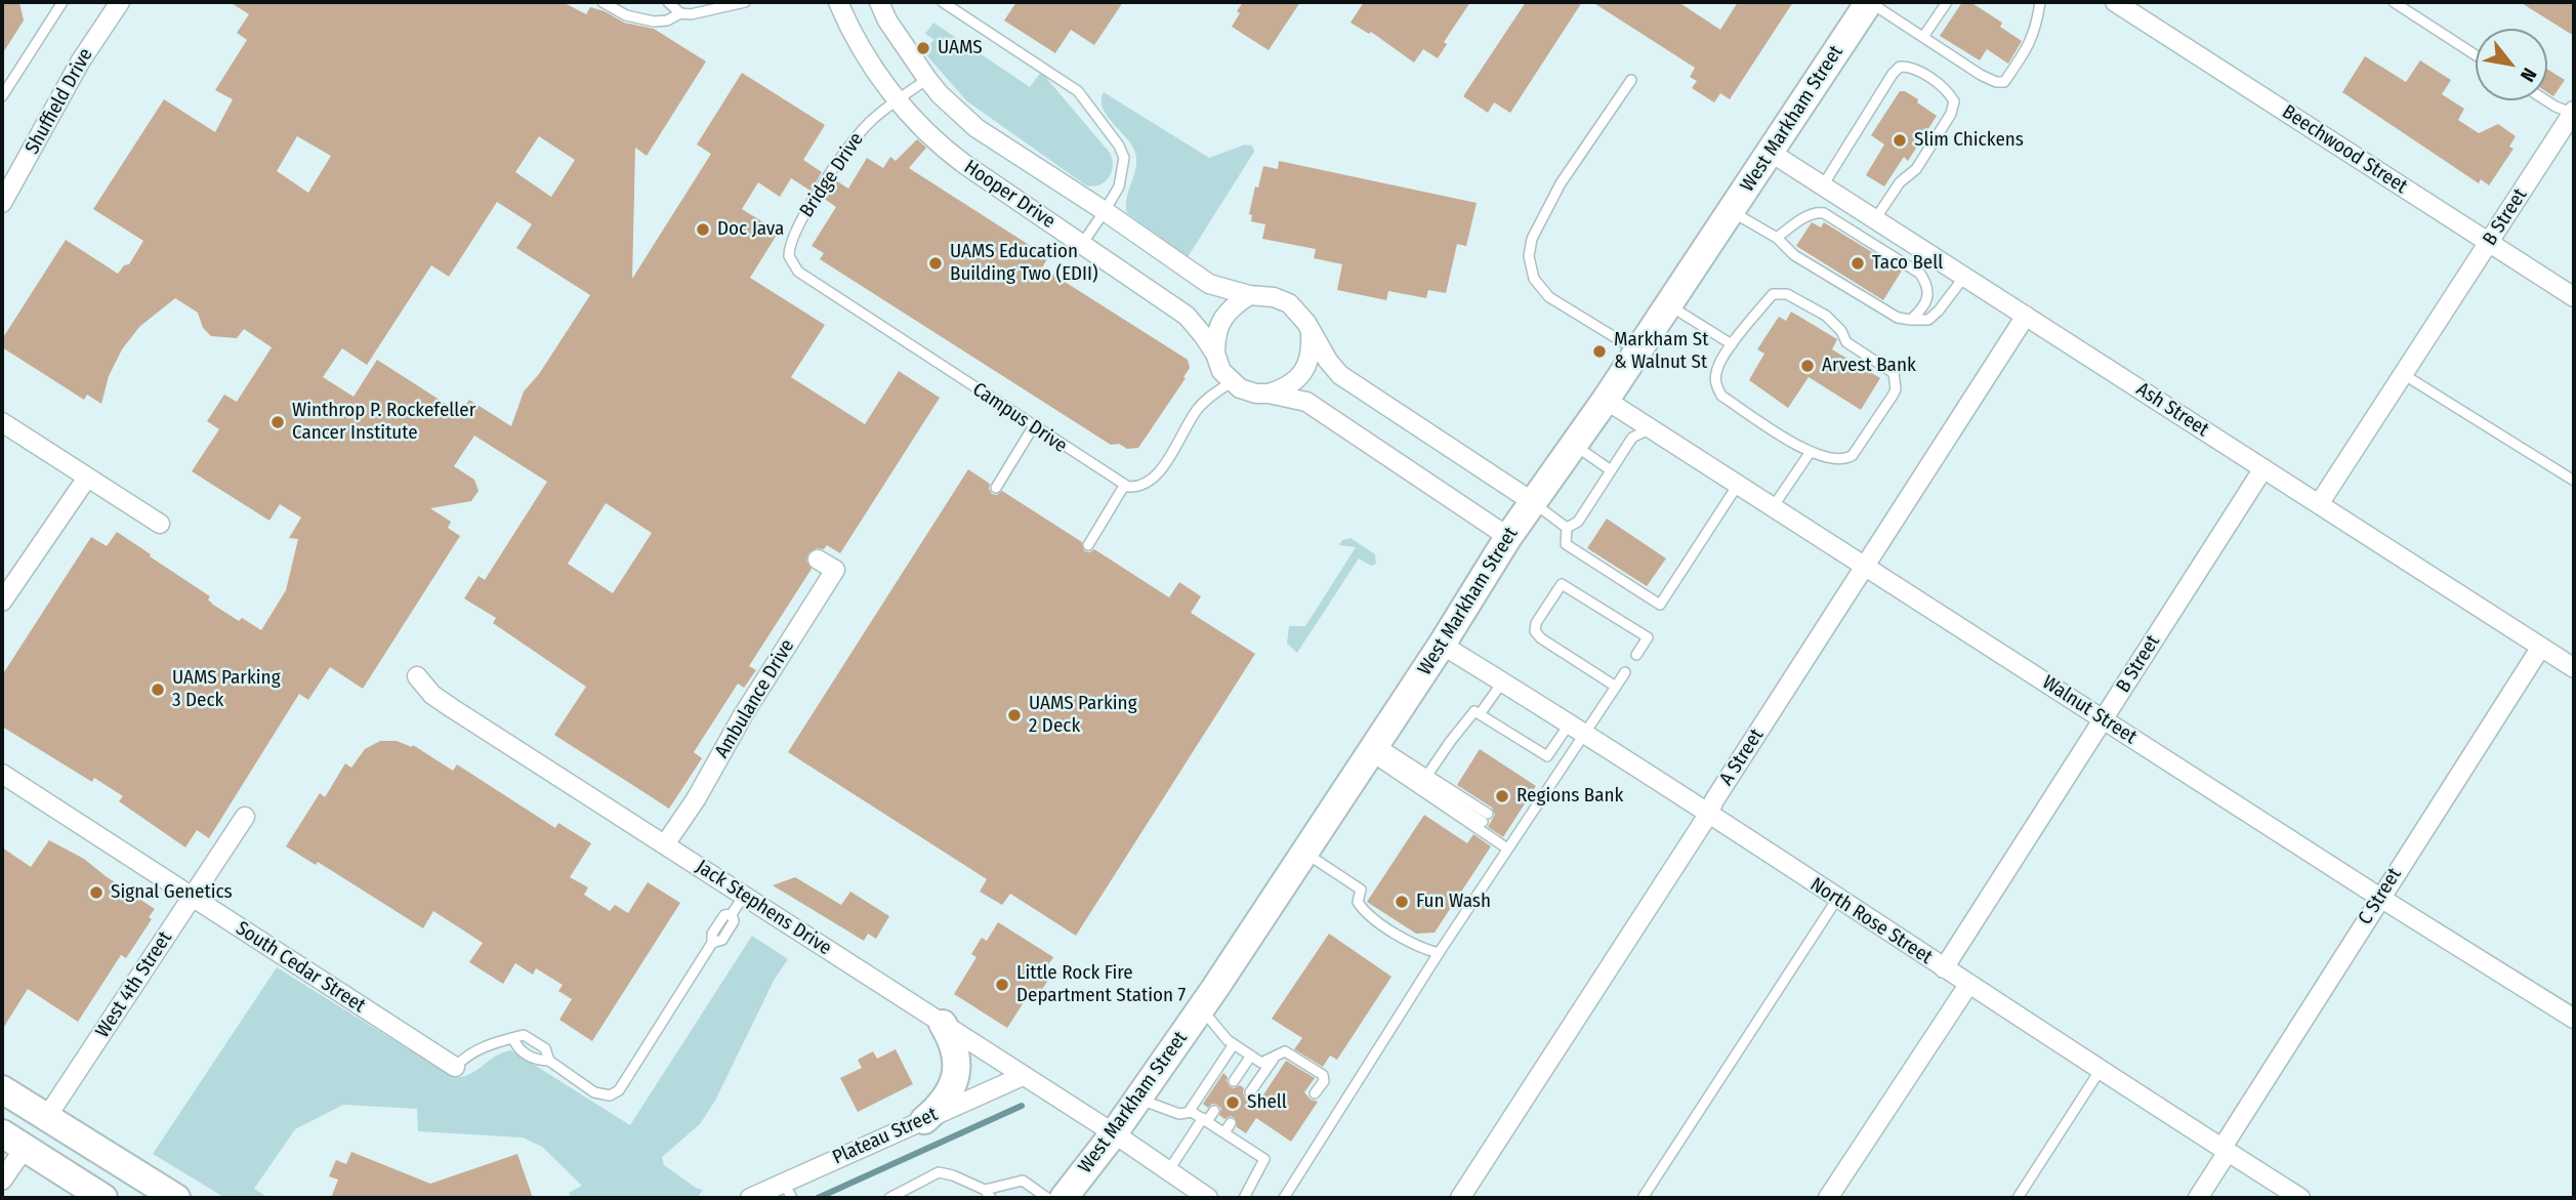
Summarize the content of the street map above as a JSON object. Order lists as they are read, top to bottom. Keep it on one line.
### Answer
{"streets":{"main road":["West Markham Street"],"street":["Shuffield Drive","Beechwood Street","Hooper Drive","B Street","Ash Street","Ambulance Drive","Walnut Street","A Street","C Street","Jack Stephens Drive","North Rose Street","South Cedar Street","West 4th Street","Plateau Street"],"lane":["Bridge Drive","Campus Drive"]},"crossings":[["West Markham Street","Hooper Drive"],["West Markham Street","Ash Street"],["West Markham Street","Walnut Street"],["West Markham Street","Jack Stephens Drive"],["West Markham Street","North Rose Street"],["Beechwood Street","B Street"],["Bridge Drive","Hooper Drive"],["Bridge Drive","Campus Drive"],["B Street","Ash Street"],["B Street","Walnut Street"],["B Street","North Rose Street"],["Ash Street","A Street"],["Ash Street","C Street"],["Ambulance Drive","Jack Stephens Drive"],["Walnut Street","A Street"],["Walnut Street","C Street"],["A Street","North Rose Street"],["C Street","North Rose Street"],["Jack Stephens Drive","Plateau Street"],["South Cedar Street","West 4th Street"]],"places":["UAMS","Slim Chickens","Doc Java","UAMS Education Building Two (EDII)","Taco Bell","Markham St & Walnut St","Arvest Bank","Winthrop P. Rockefeller Cancer Institute","UAMS Parking 3 Deck","UAMS Parking 2 Deck","Regions Bank","Signal Genetics","Fun Wash","Little Rock Fire Department Station 7","Shell"],"north":"bottom right"}
